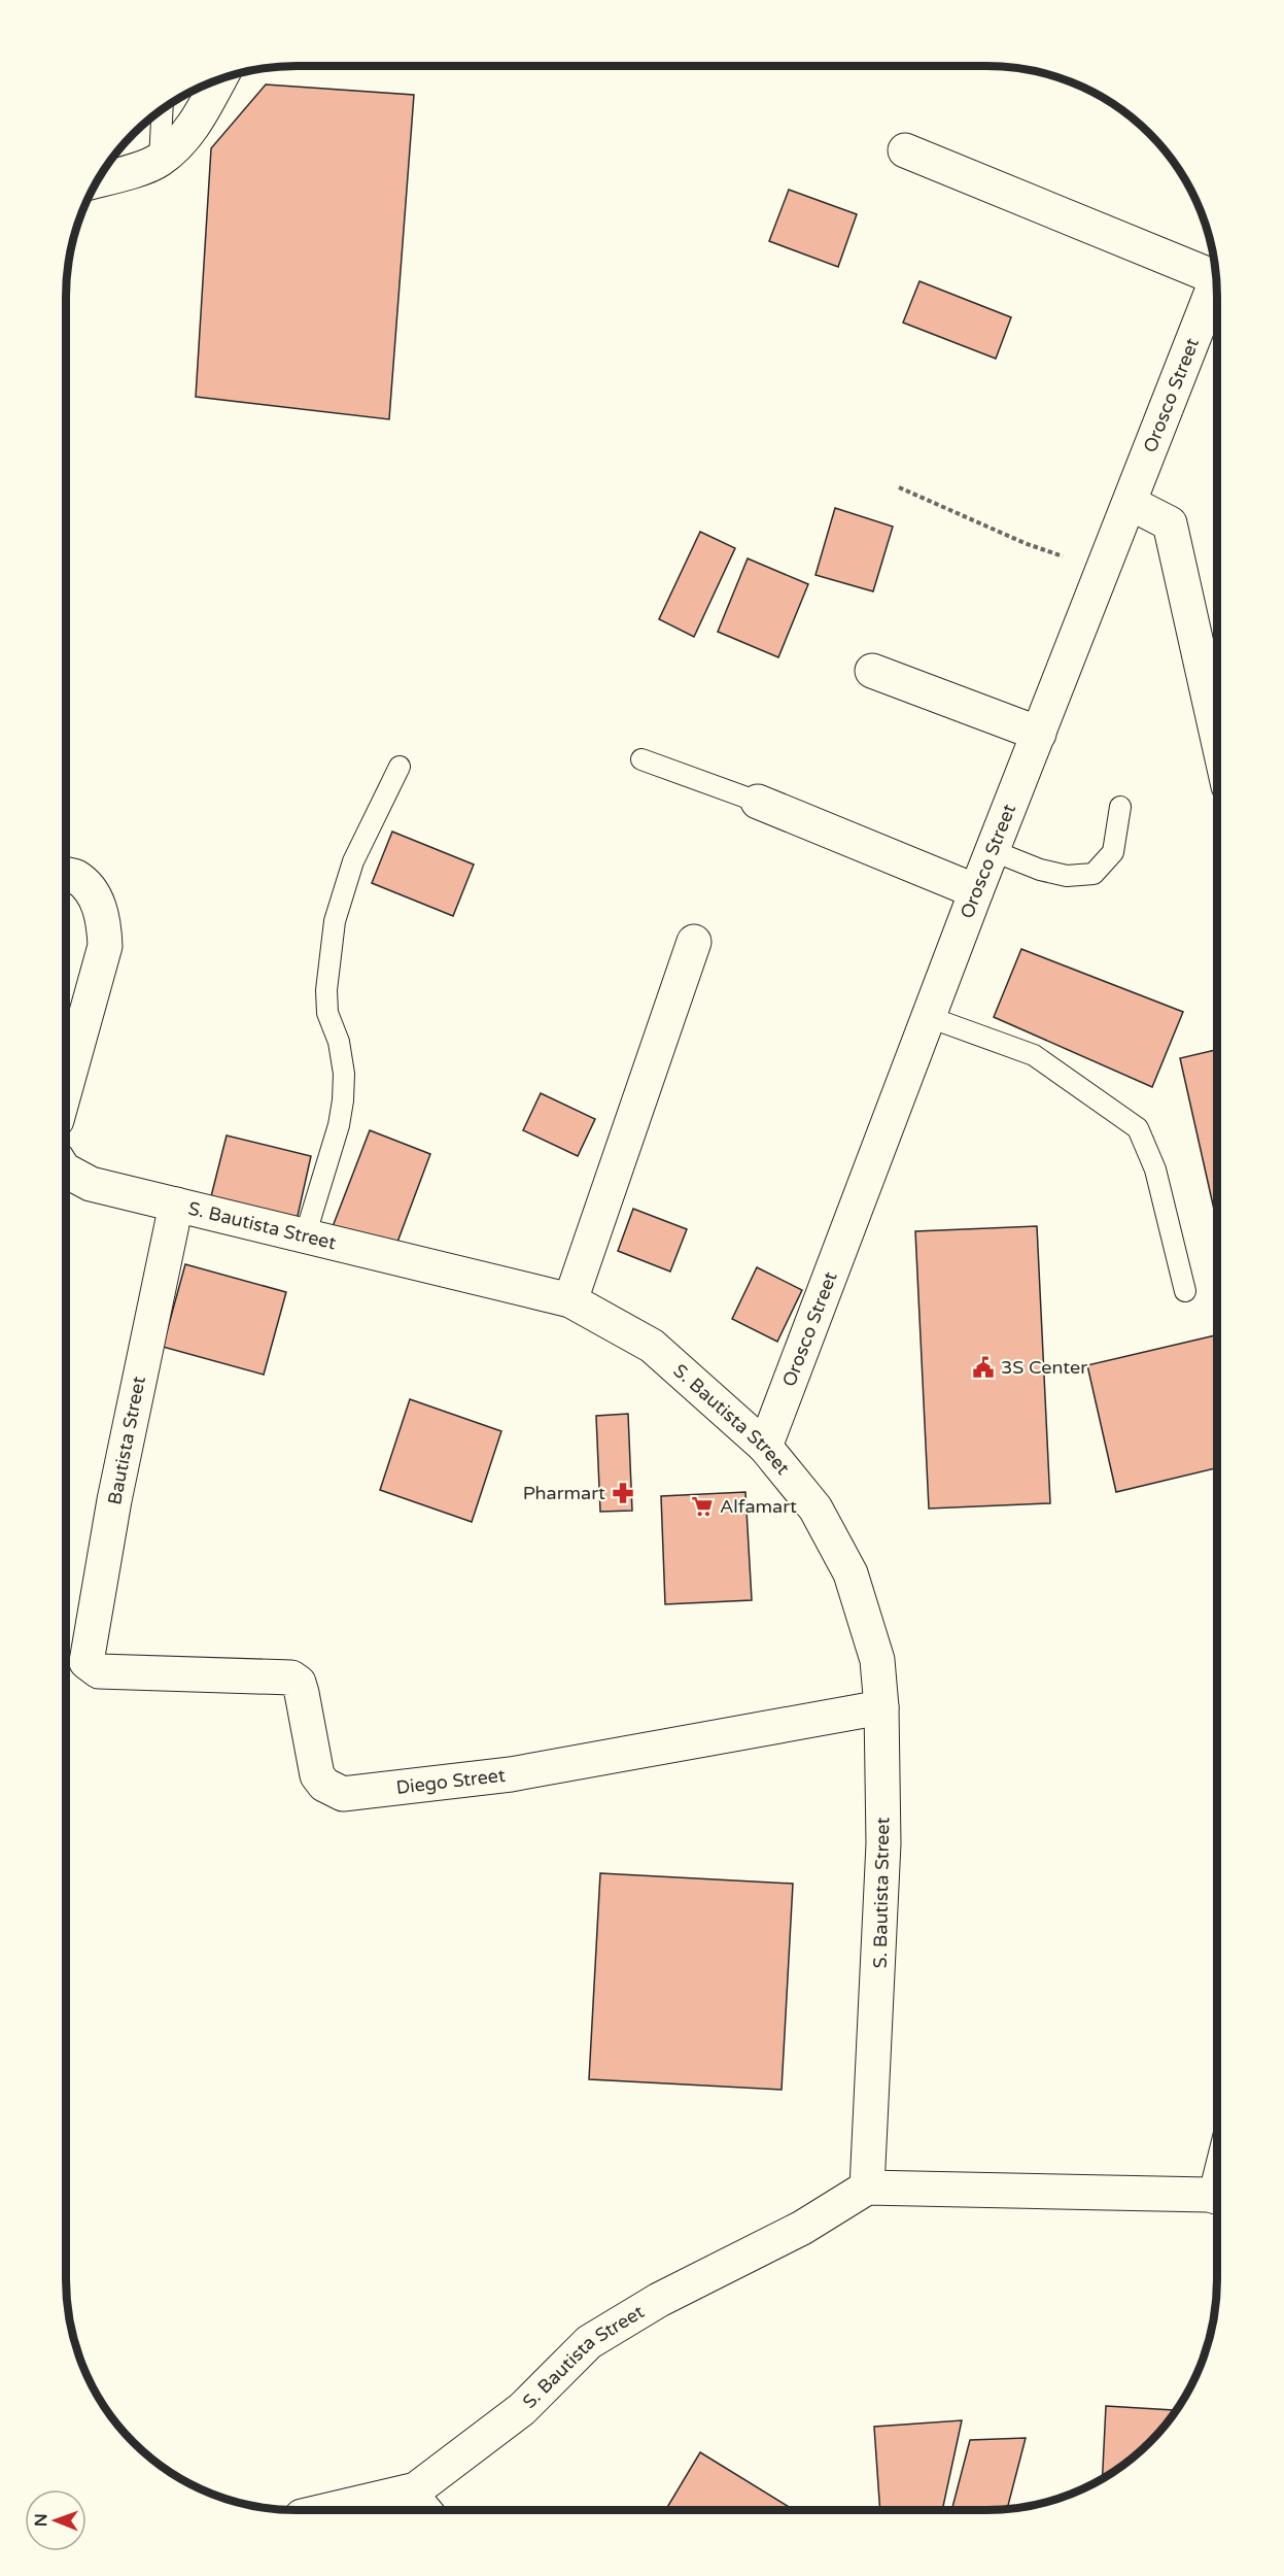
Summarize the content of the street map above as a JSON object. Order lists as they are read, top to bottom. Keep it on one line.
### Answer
{"streets":{"street":["Orosco Street","S. Bautista Street","Bautista Street","Diego Street"]},"crossings":[["Orosco Street","S. Bautista Street"],["S. Bautista Street","Bautista Street"],["S. Bautista Street","Diego Street"],["Bautista Street","Diego Street"]],"places":{"public building":["3S Center"],"pharmacy":["Pharmart"],"supermarket":["Alfamart"]},"north":"left"}
